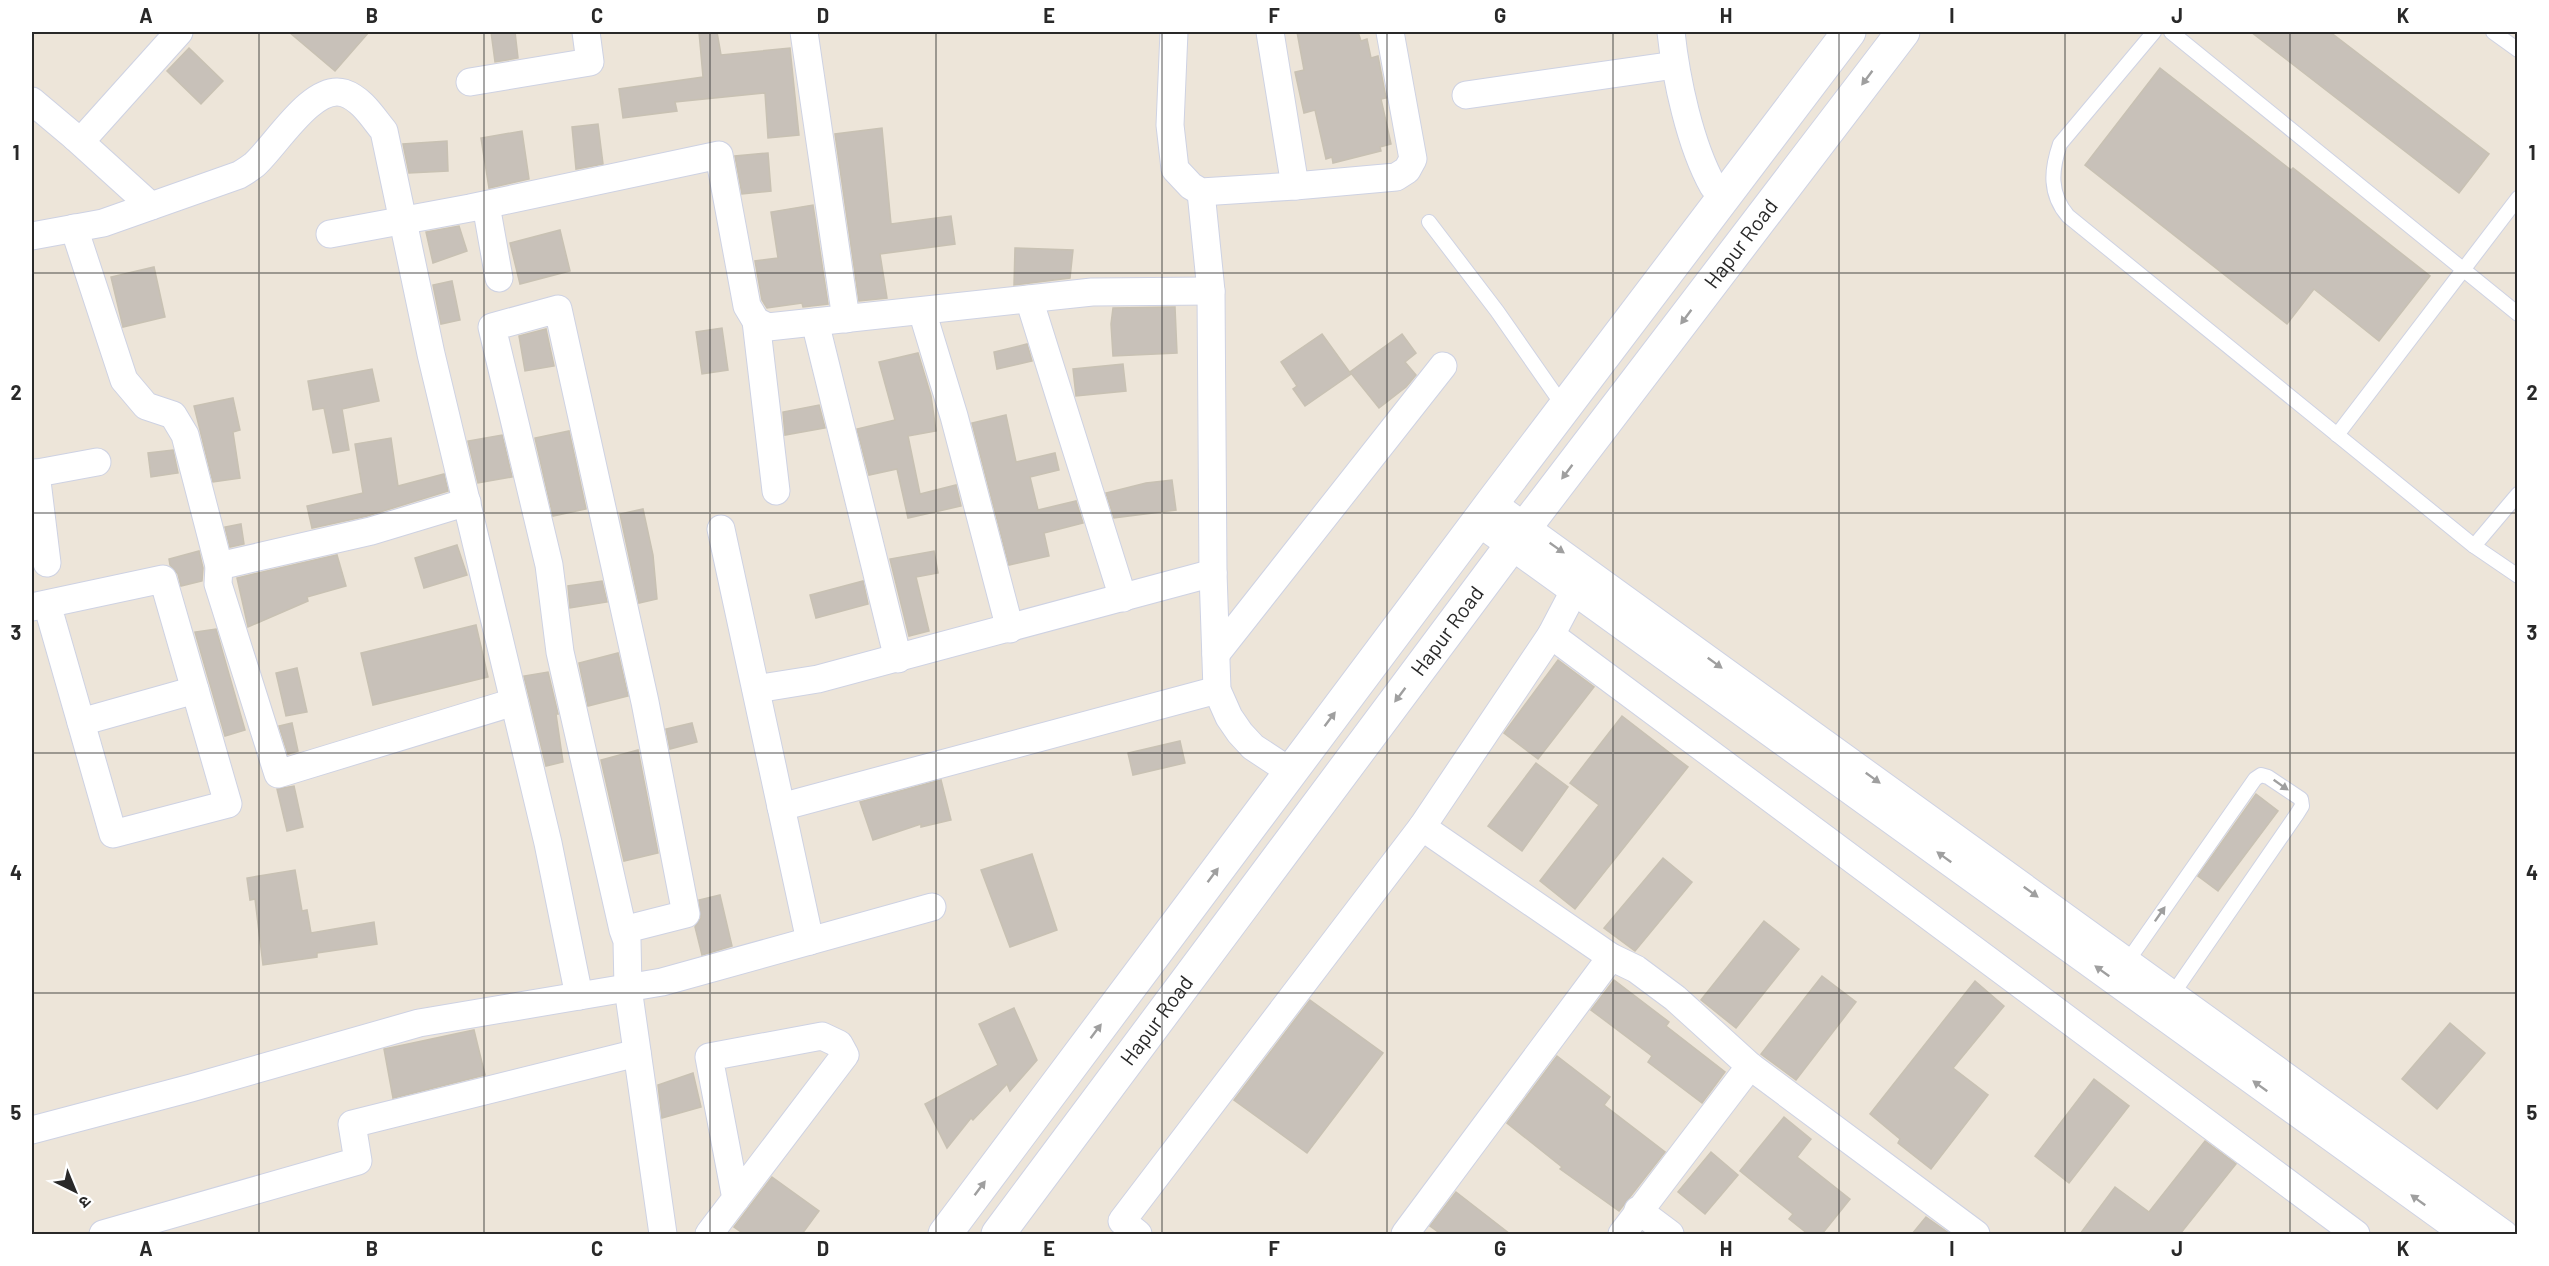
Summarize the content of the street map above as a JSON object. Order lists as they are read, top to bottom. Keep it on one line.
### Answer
{"streets":{"main road":["Hapur Road"]},"north":"bottom right","grid":{"columns":["A","B","C","D","E","F","G","H","I","J","K"],"rows":["1","2","3","4","5"]}}
